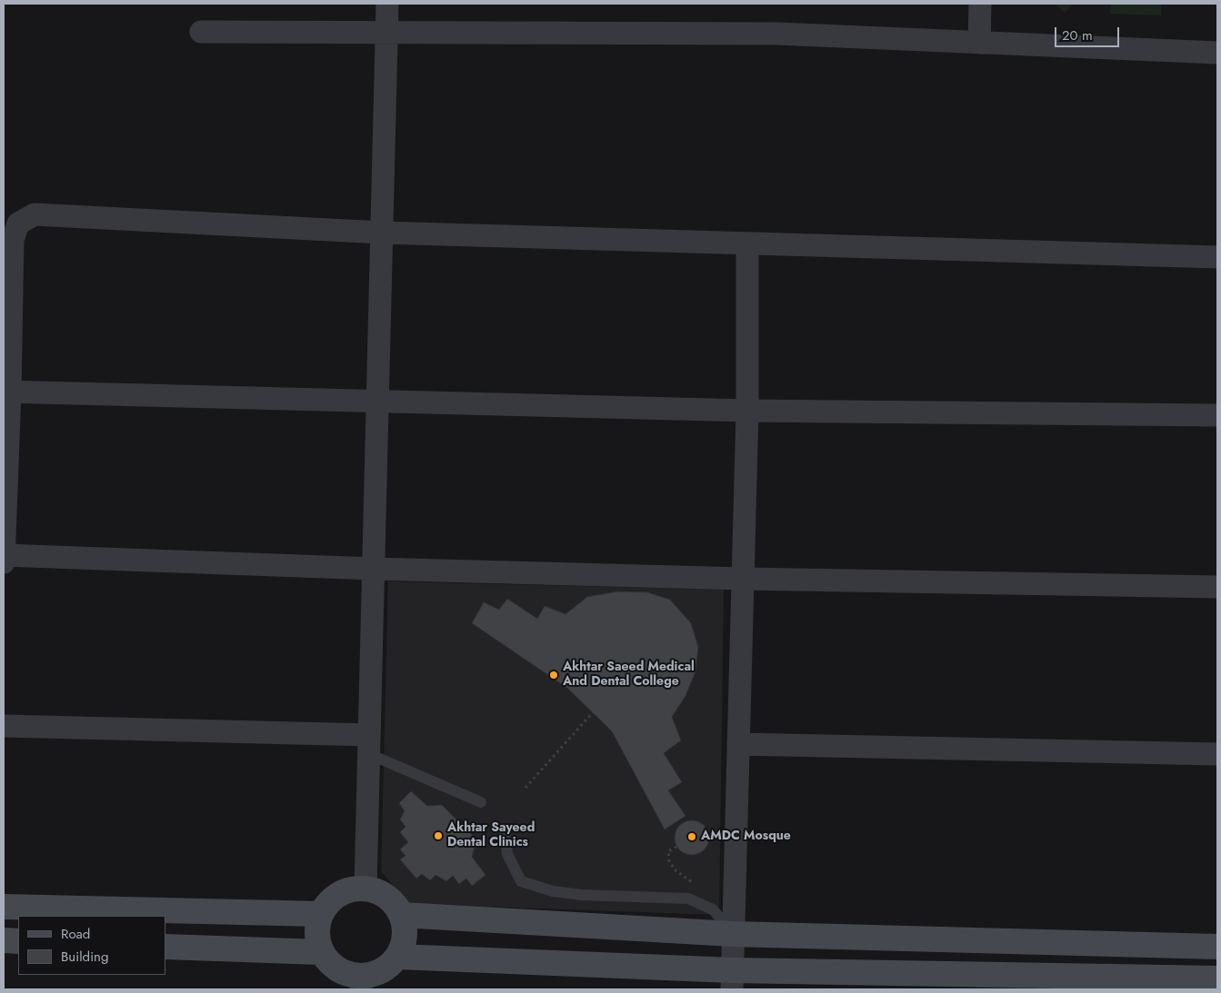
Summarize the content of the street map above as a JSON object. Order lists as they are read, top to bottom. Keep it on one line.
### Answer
{"places":["Akhtar Saeed Medical And Dental College","Akhtar Sayeed Dental Clinics","AMDC Mosque"],"legend":["Road","Building"],"scale_bar":"20 m"}
